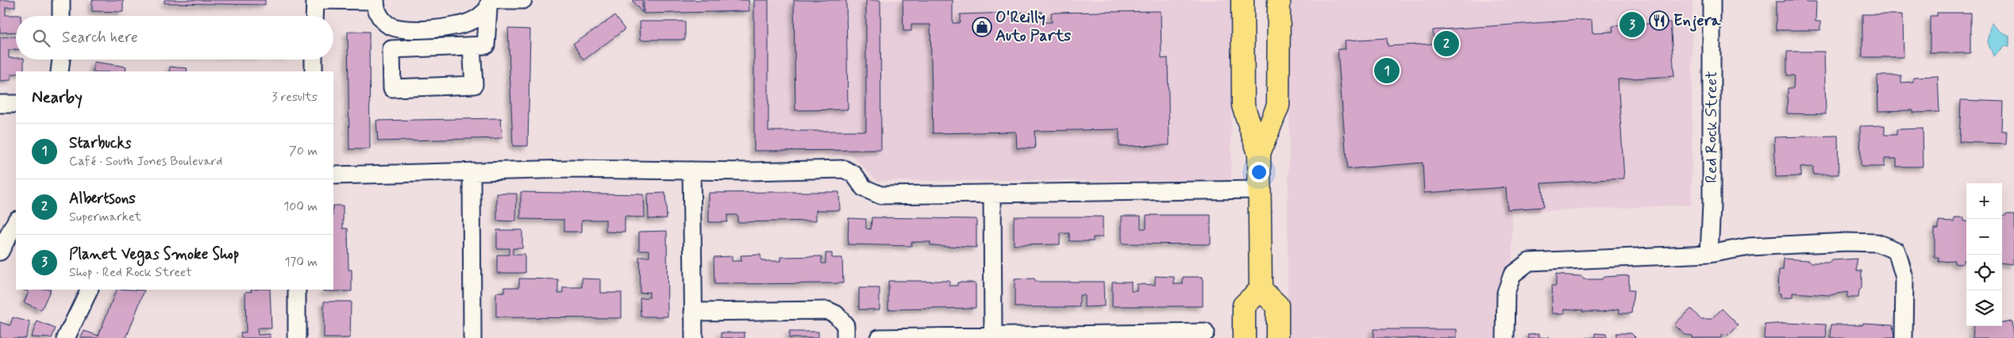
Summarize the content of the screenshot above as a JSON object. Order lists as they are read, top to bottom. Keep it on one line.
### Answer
{"streets":{"street":["Red Rock Street"]},"places":{"restaurant":["Enjera"],"shop":["O'Reilly Auto Parts"]},"page":{"pins":["3","2","1"],"search":"Search here","heading":["Nearby","3 results"],"list":[{"mark":"1","name":"Starbucks","note":"Café · South Jones Boulevard","value":"70 m"},{"mark":"2","name":"Albertsons","note":"Supermarket","value":"100 m"},{"mark":"3","name":"Planet Vegas Smoke Shop","note":"Shop · Red Rock Street","value":"170 m"}],"map_buttons":["+","−"]}}
